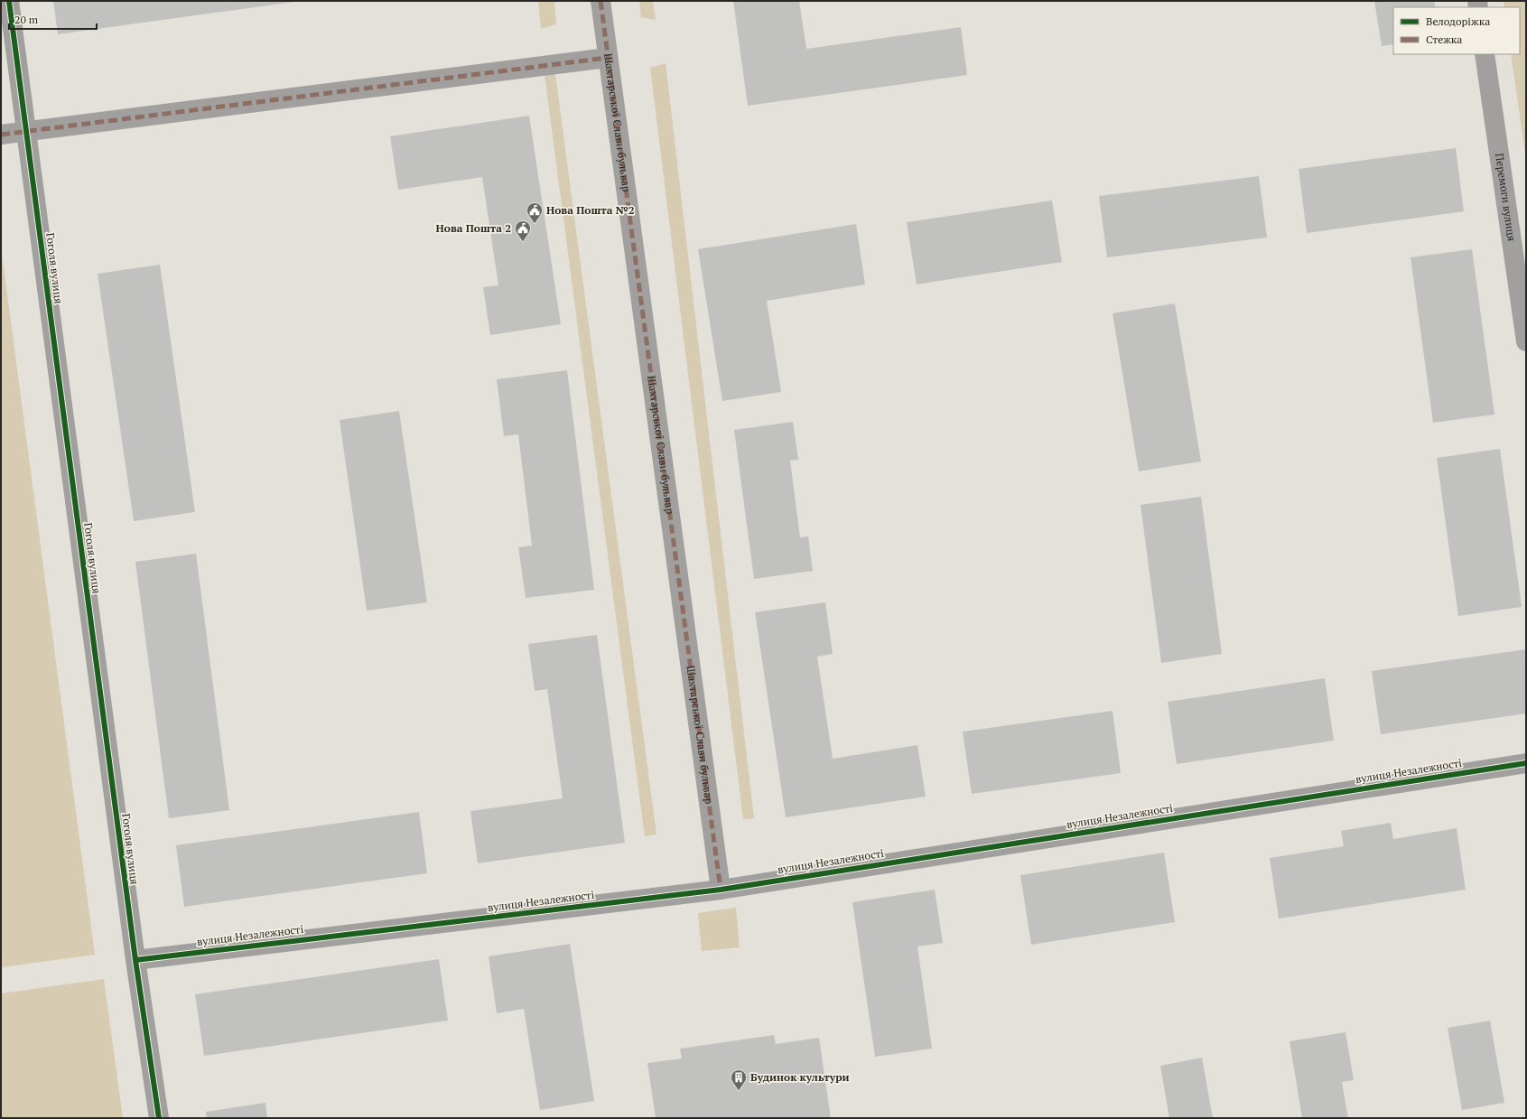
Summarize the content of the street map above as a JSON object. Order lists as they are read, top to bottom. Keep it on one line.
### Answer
{"streets":{"street":["Шахтарської Слави бульвар","Перемоги вулиця","Гоголя вулиця","вулиця Незалежності"]},"crossings":[["Шахтарської Слави бульвар","вулиця Незалежності"],["Гоголя вулиця","вулиця Незалежності"]],"places":{"public building":["Нова Пошта №2","Нова Пошта 2"],"building":["Будинок культури"]},"legend":["Велодоріжка","Стежка"],"scale_bar":"20 m"}
